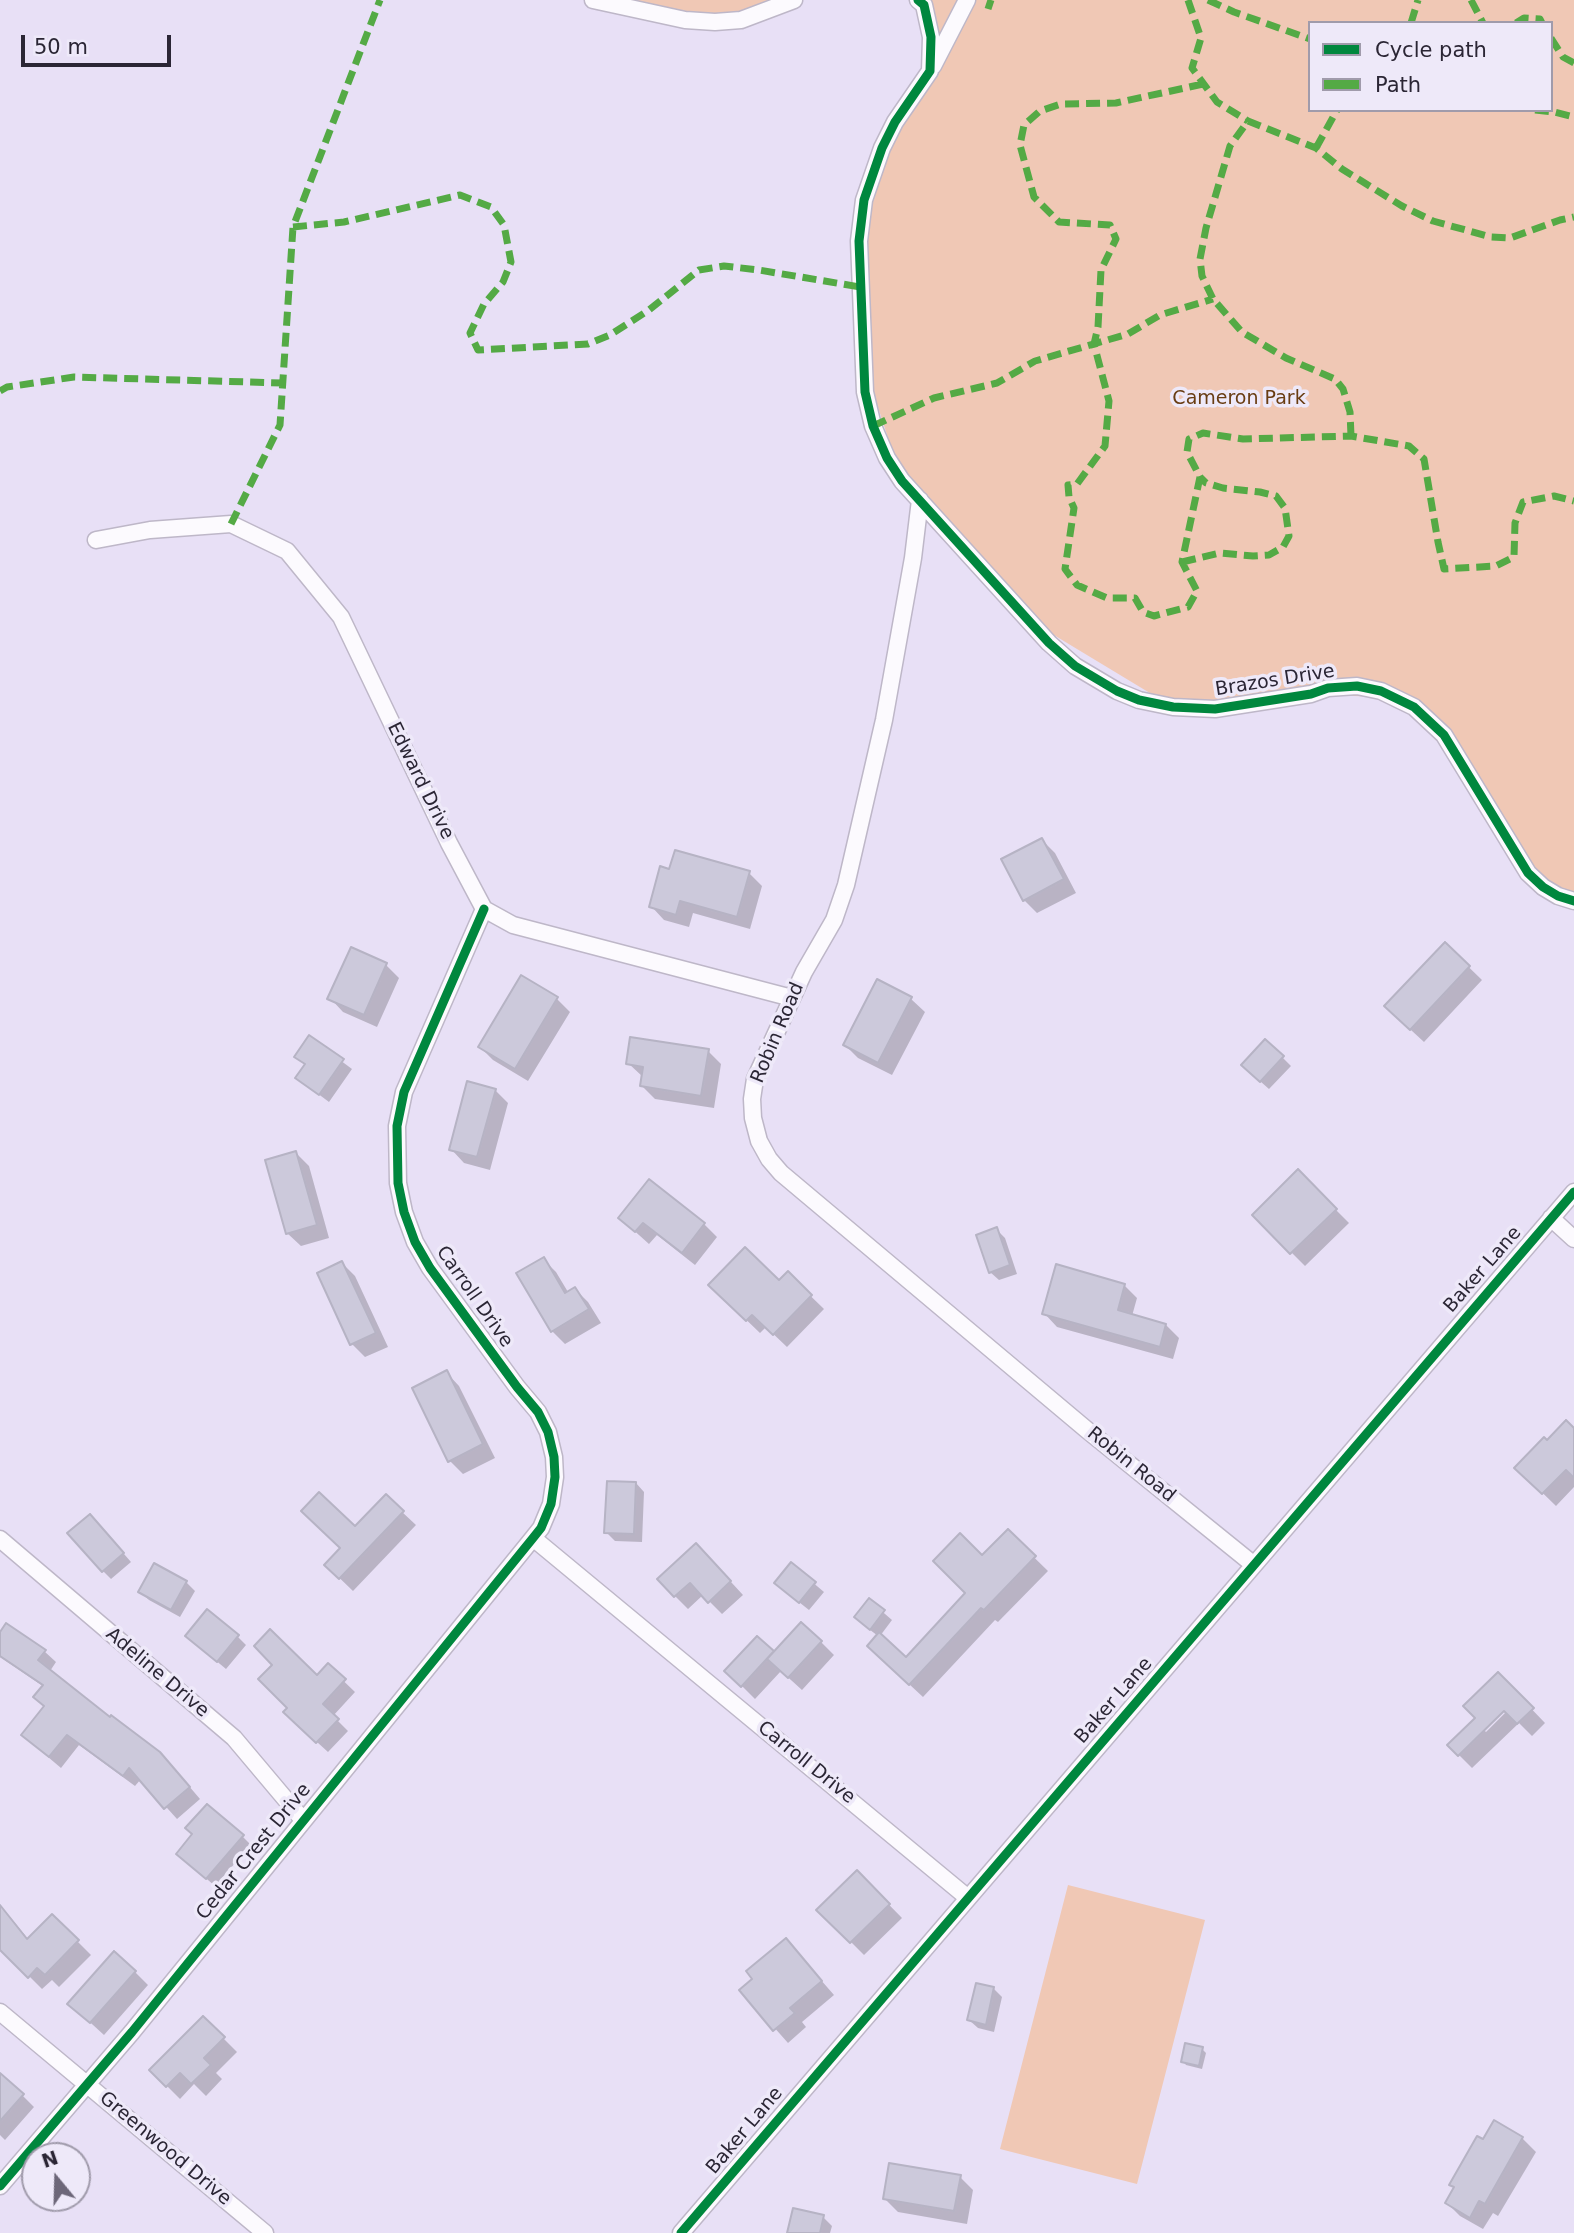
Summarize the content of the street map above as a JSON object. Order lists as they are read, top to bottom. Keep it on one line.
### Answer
{"streets":{"street":["Brazos Drive","Edward Drive","Robin Road","Baker Lane","Carroll Drive","Adeline Drive","Cedar Crest Drive","Greenwood Drive"]},"crossings":[["Brazos Drive","Robin Road"],["Edward Drive","Carroll Drive"],["Robin Road","Baker Lane"],["Baker Lane","Carroll Drive"],["Carroll Drive","Cedar Crest Drive"],["Adeline Drive","Cedar Crest Drive"],["Cedar Crest Drive","Greenwood Drive"]],"parks":["Cameron Park"],"legend":["Cycle path","Path"],"scale_bar":"50 m","north":"top"}
